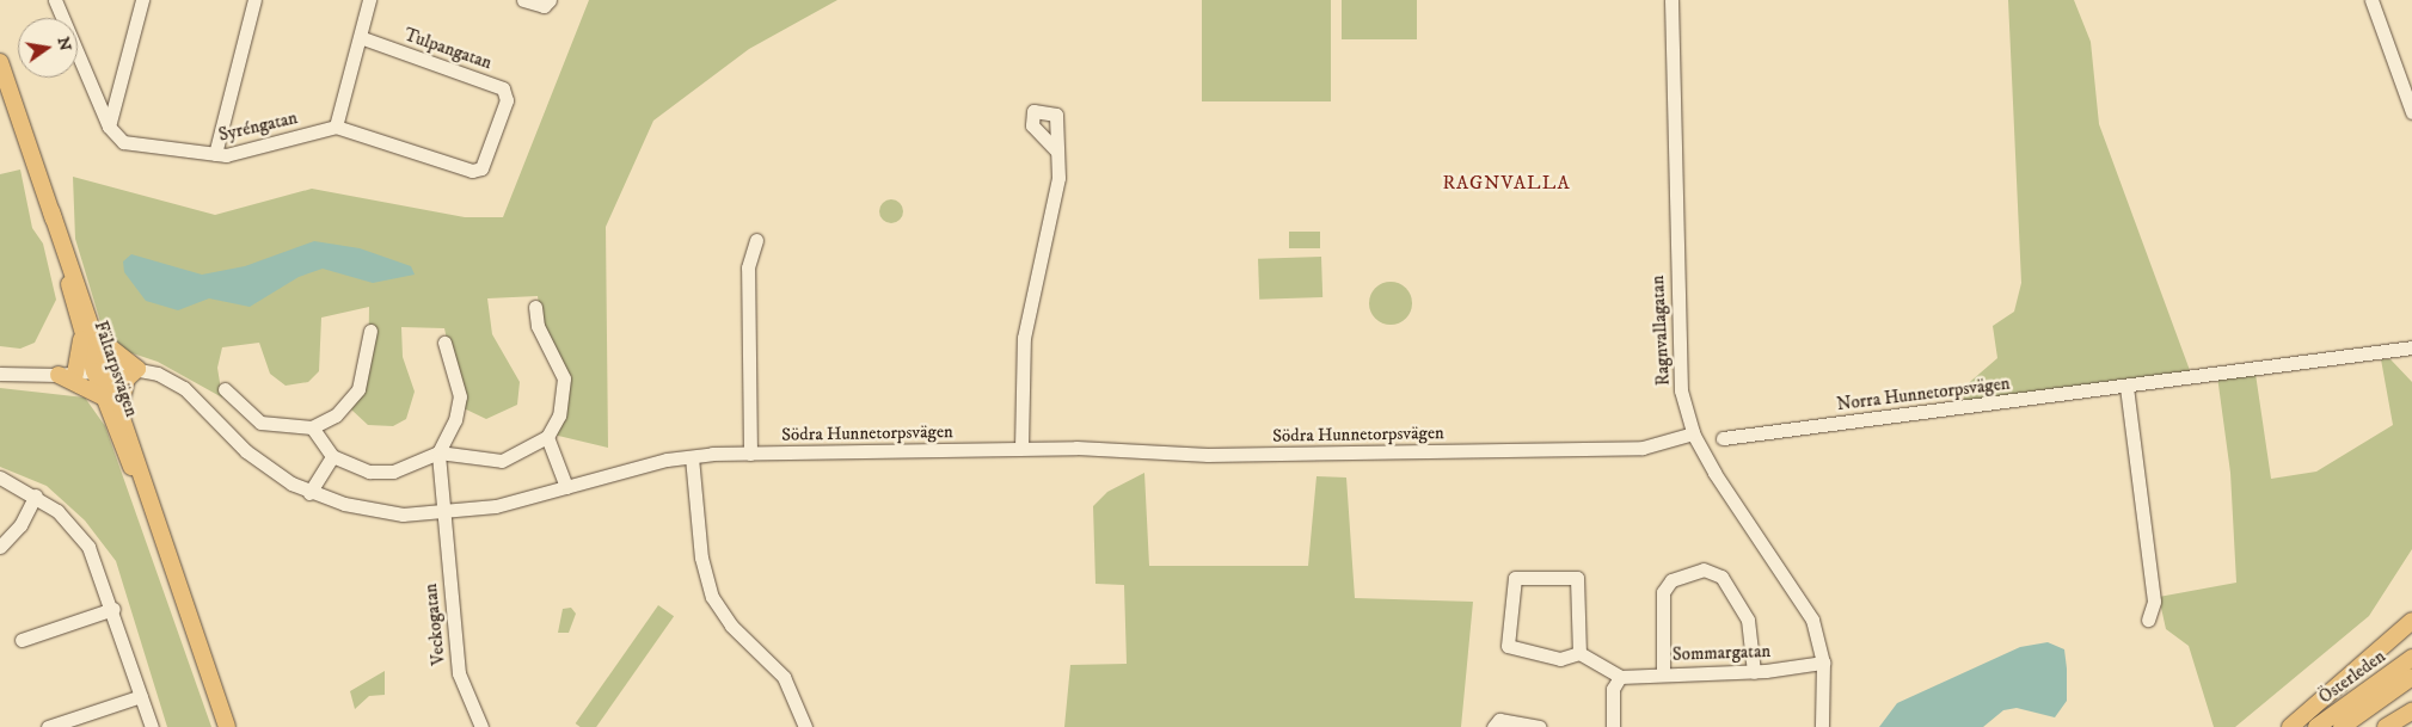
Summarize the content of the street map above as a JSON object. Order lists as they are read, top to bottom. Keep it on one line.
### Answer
{"streets":{"main road":["Fältarpsvägen","Österleden"],"street":["Tulpangatan","Syréngatan","Ragnvallagatan","Norra Hunnetorpsvägen","Södra Hunnetorpsvägen","Veckogatan","Sommargatan"]},"crossings":[["Tulpangatan","Syréngatan"],["Ragnvallagatan","Södra Hunnetorpsvägen"],["Ragnvallagatan","Sommargatan"],["Fältarpsvägen","Södra Hunnetorpsvägen"],["Södra Hunnetorpsvägen","Veckogatan"]],"districts":["RAGNVALLA"],"north":"right"}
